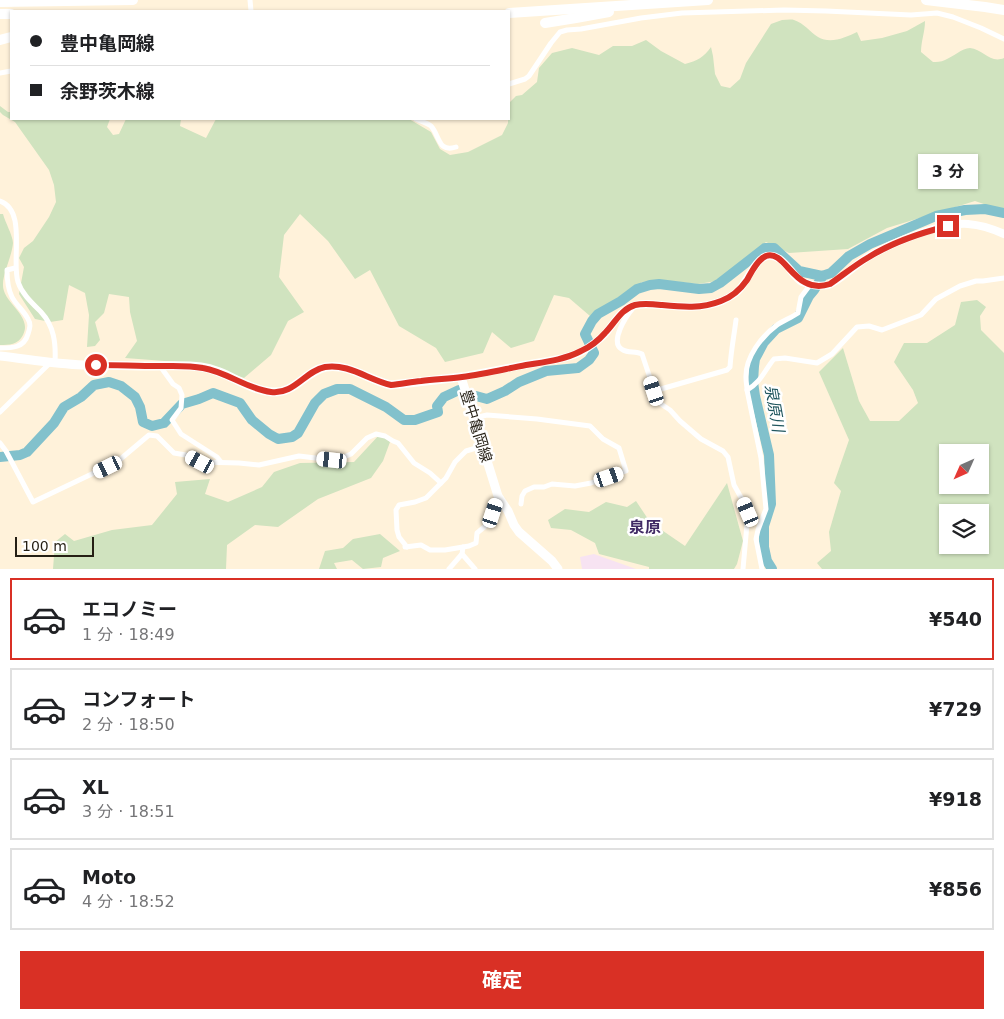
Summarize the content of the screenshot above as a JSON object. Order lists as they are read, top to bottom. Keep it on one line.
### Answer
{"streets":{"main road":["豊中亀岡線"]},"districts":["泉原"],"water":["泉原川"],"scale_bar":"100 m","north":"bottom left","page":{"banner":["豊中亀岡線","余野茨木線"],"bubble":"3 分","scale":"100 m","list":[{"name":"エコノミー","note":"1 分 · 18:49","value":"¥540"},{"name":"コンフォート","note":"2 分 · 18:50","value":"¥729"},{"name":"XL","note":"3 分 · 18:51","value":"¥918"},{"name":"Moto","note":"4 分 · 18:52","value":"¥856"}],"buttons":"確定"}}
